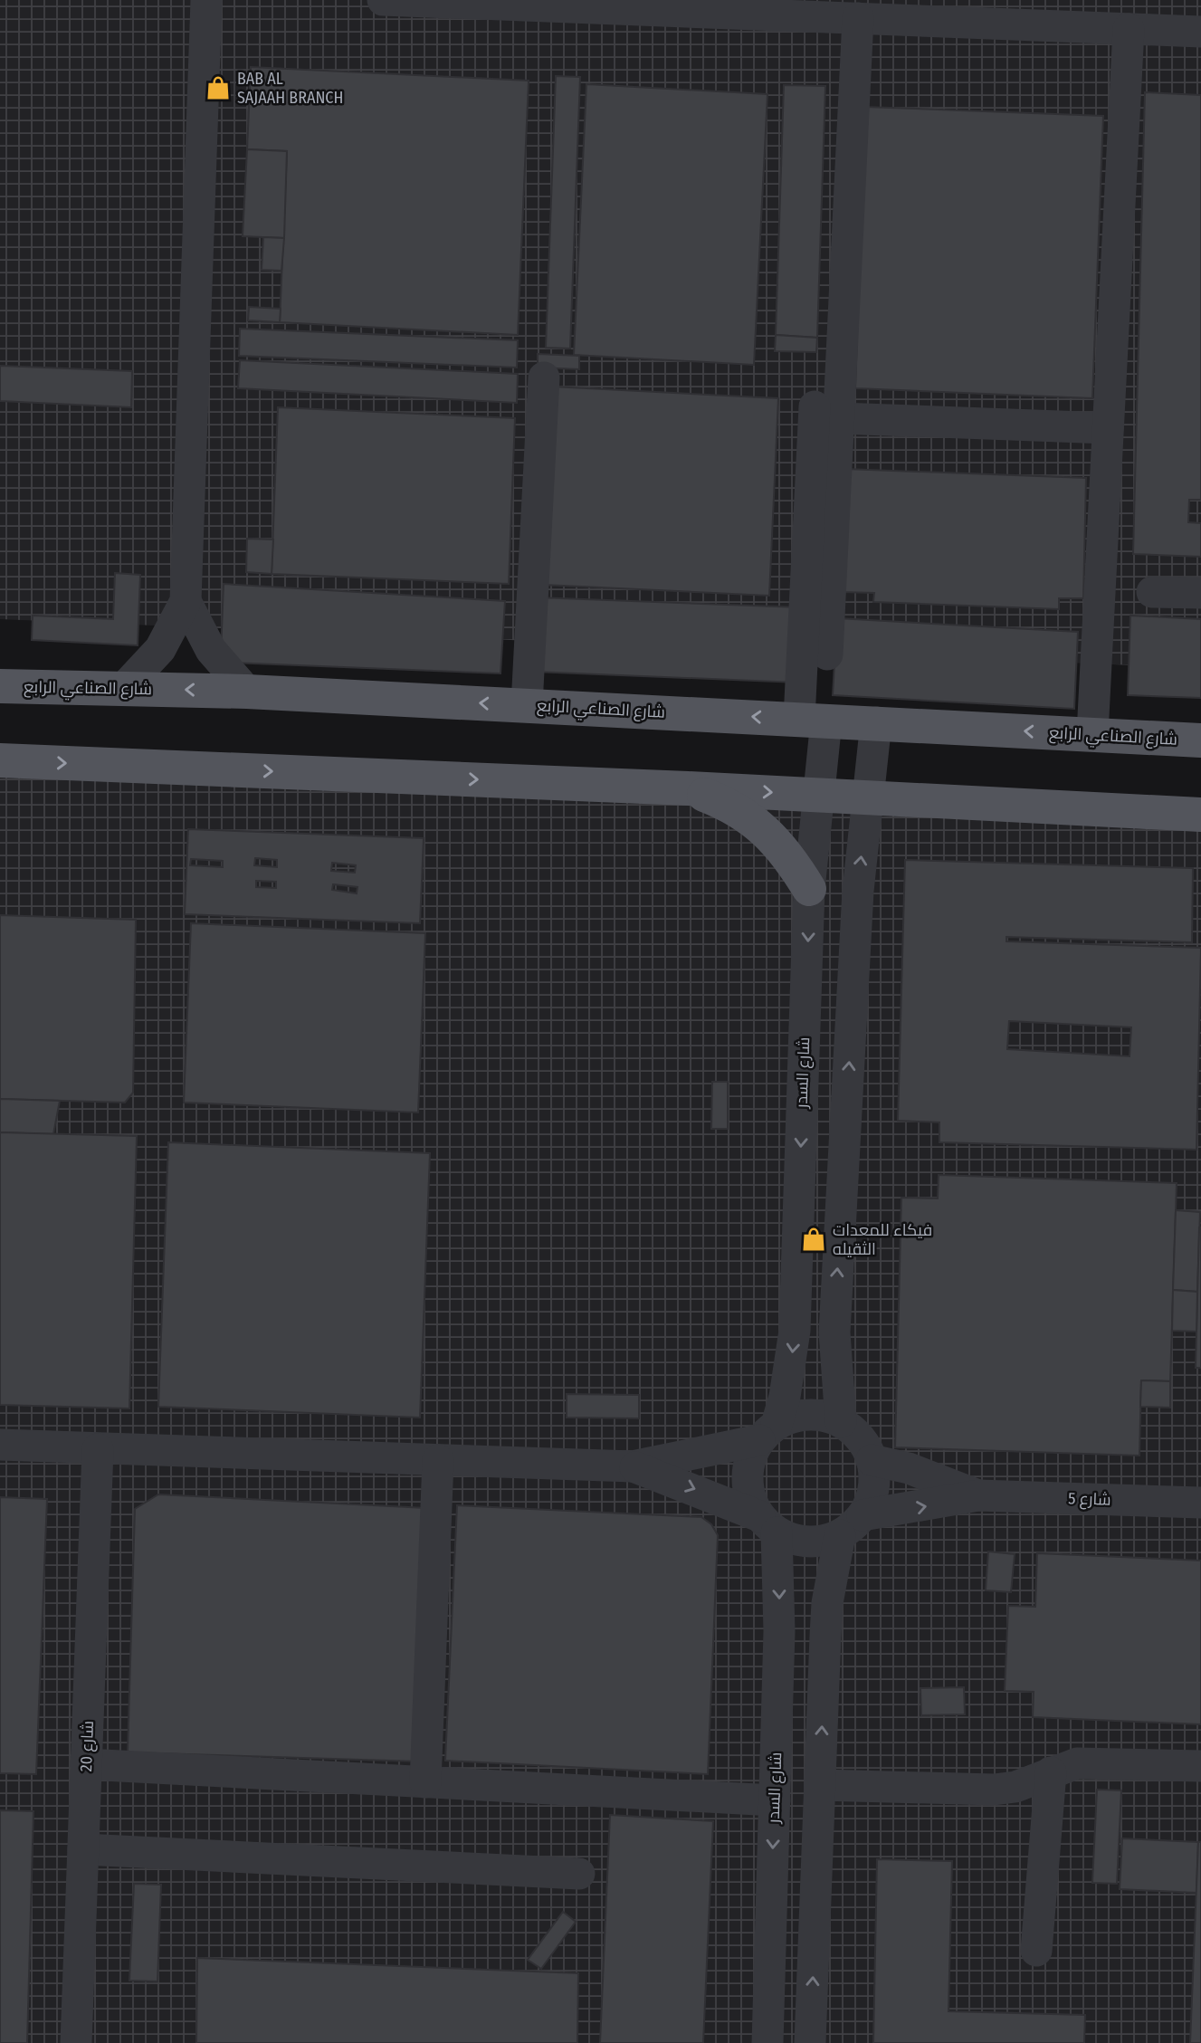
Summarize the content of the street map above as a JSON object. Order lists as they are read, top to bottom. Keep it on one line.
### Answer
{"streets":{"main road":["شارع الصناعي الرابع"],"street":["شارع السدر","شارع 5","شارع 20"]},"crossings":[["شارع الصناعي الرابع","شارع السدر"],["شارع السدر","شارع 5"]],"places":{"shop":["BAB AL SAJAAH BRANCH","فيكاء للمعدات الثقيله"]}}
